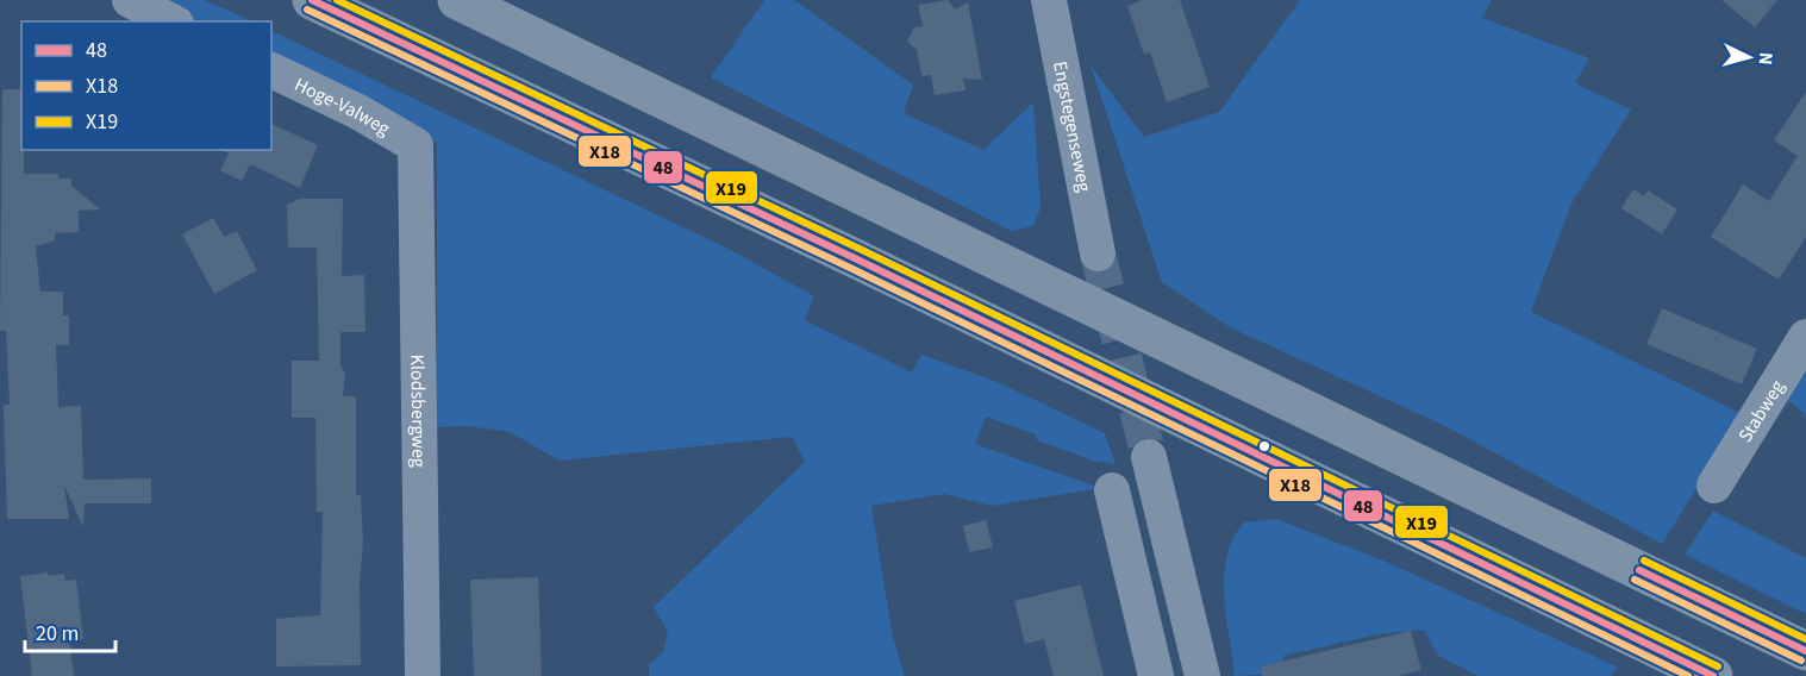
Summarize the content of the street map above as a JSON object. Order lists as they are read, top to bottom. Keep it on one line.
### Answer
{"streets":{"street":["Hoge-Valweg","Engstegenseweg","Klodsbergweg","Stabweg"]},"crossings":[["Hoge-Valweg","Klodsbergweg"]],"lines":["transit line 48","transit line X19","transit line X18"],"legend":["48","X18","X19"],"scale_bar":"20 m","north":"right"}
